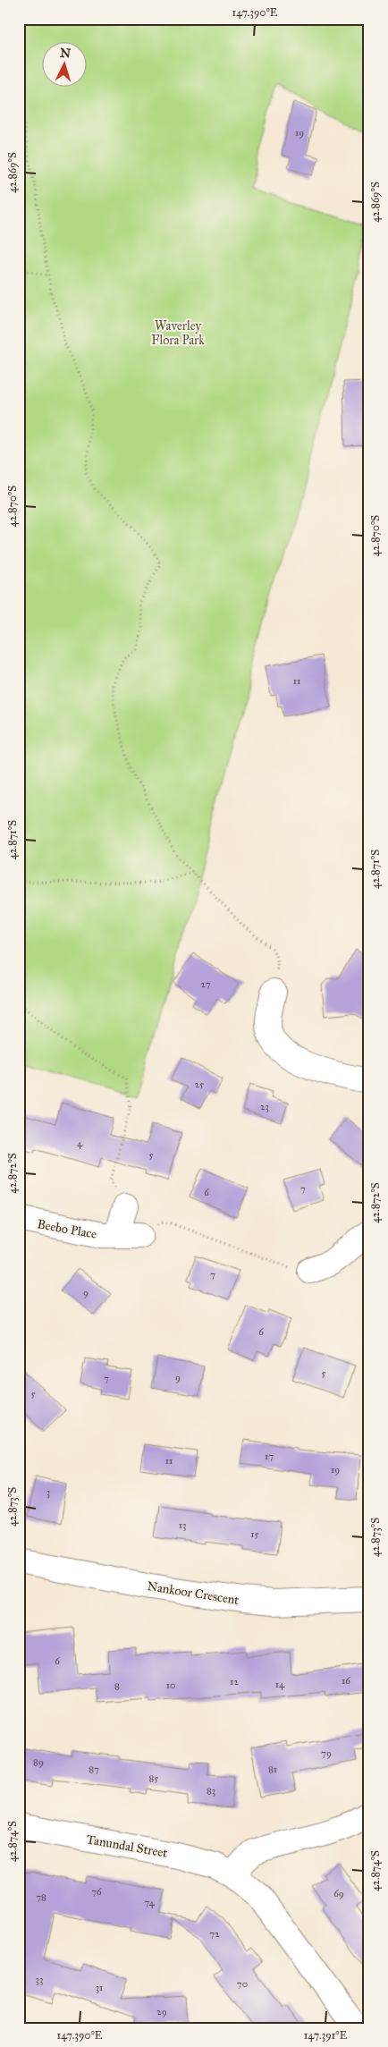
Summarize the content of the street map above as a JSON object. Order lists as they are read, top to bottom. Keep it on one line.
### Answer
{"streets":{"street":["Beebo Place","Nankoor Crescent","Tanundal Street"]},"parks":["Waverley Flora Park"],"house_numbers":["19","11","27","25","23","4","5","7","6","7","9","6","5","9","7","5","17","11","19","3","13","15","6","16","12","14","10","8","79","89","87","81","85","83","76","69","78","74","72","33","70","31","29"],"north":"top","coordinates":["147.390°E","42.869°S","42.870°S","42.871°S","42.872°S","42.873°S","42.874°S","147.391°E"]}
